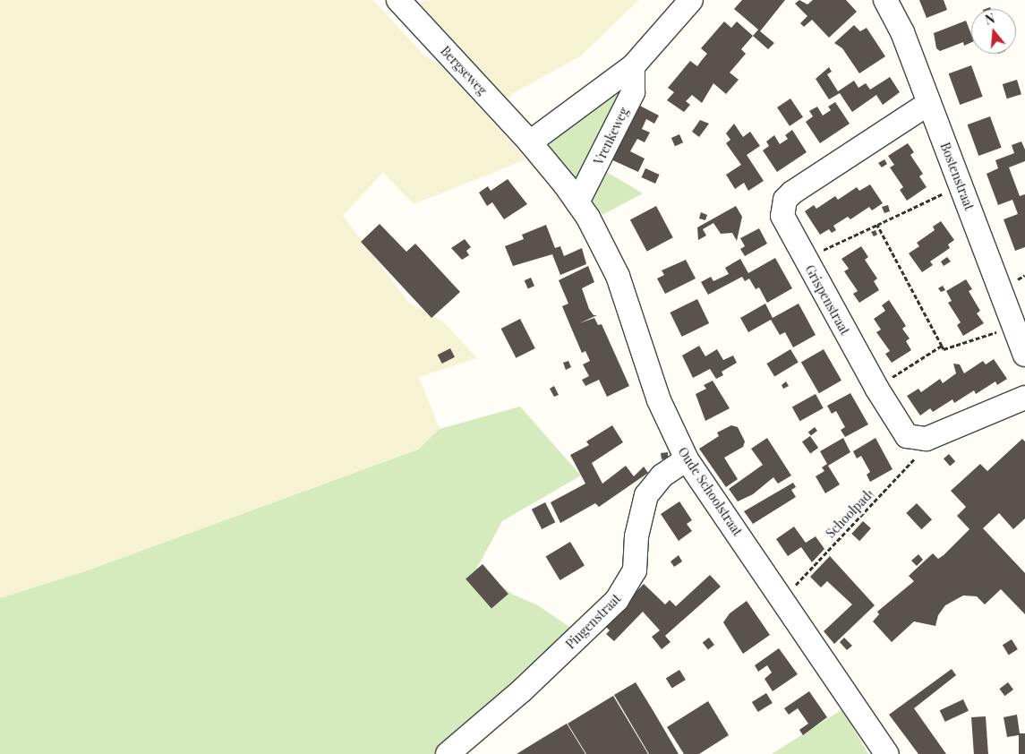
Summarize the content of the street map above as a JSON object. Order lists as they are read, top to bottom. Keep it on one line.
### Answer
{"streets":{"street":["Bergseweg","Vrenkeweg","Bostenstraat","Grispenstraat","Oude Schoolstraat","Pingenstraat"],"path":["Schoolpad"]},"crossings":[["Bergseweg","Oude Schoolstraat"],["Vrenkeweg","Oude Schoolstraat"],["Bostenstraat","Grispenstraat"],["Grispenstraat","Schoolpad"],["Oude Schoolstraat","Schoolpad"],["Oude Schoolstraat","Pingenstraat"]],"north":"top"}
